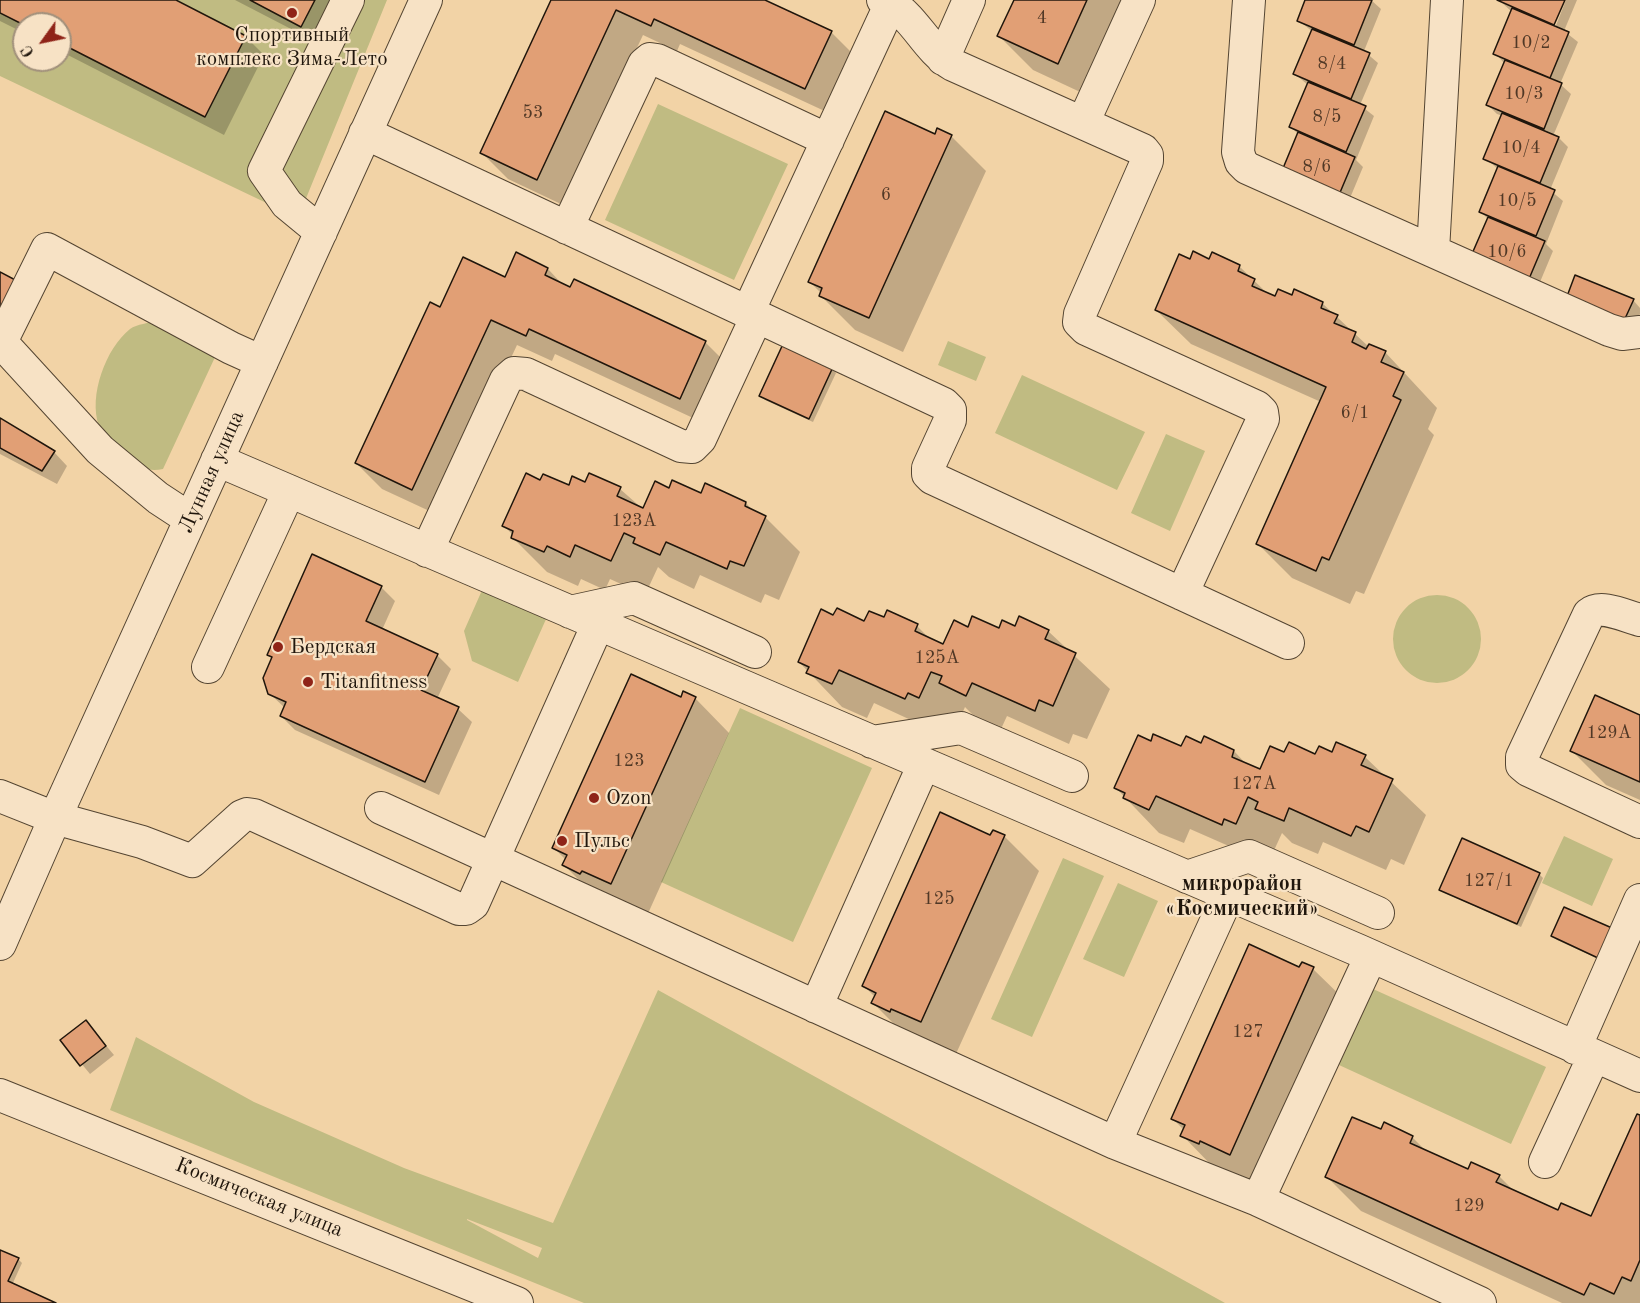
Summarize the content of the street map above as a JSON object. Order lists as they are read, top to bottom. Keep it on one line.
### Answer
{"streets":{"street":["Лунная улица","Космическая улица"]},"districts":["микрорайон «Космический»"],"places":["Спортивный комплекс Зима-Лето","Бердская","Titanfitness","Ozon","Пульс"],"house_numbers":["4","10/2","8/4","10/3","53","8/5","10/4","8/6","6","10/5","10/6","6/1","123А","125А","129А","123","127А","127/1","125","127","129"],"north":"bottom left"}
